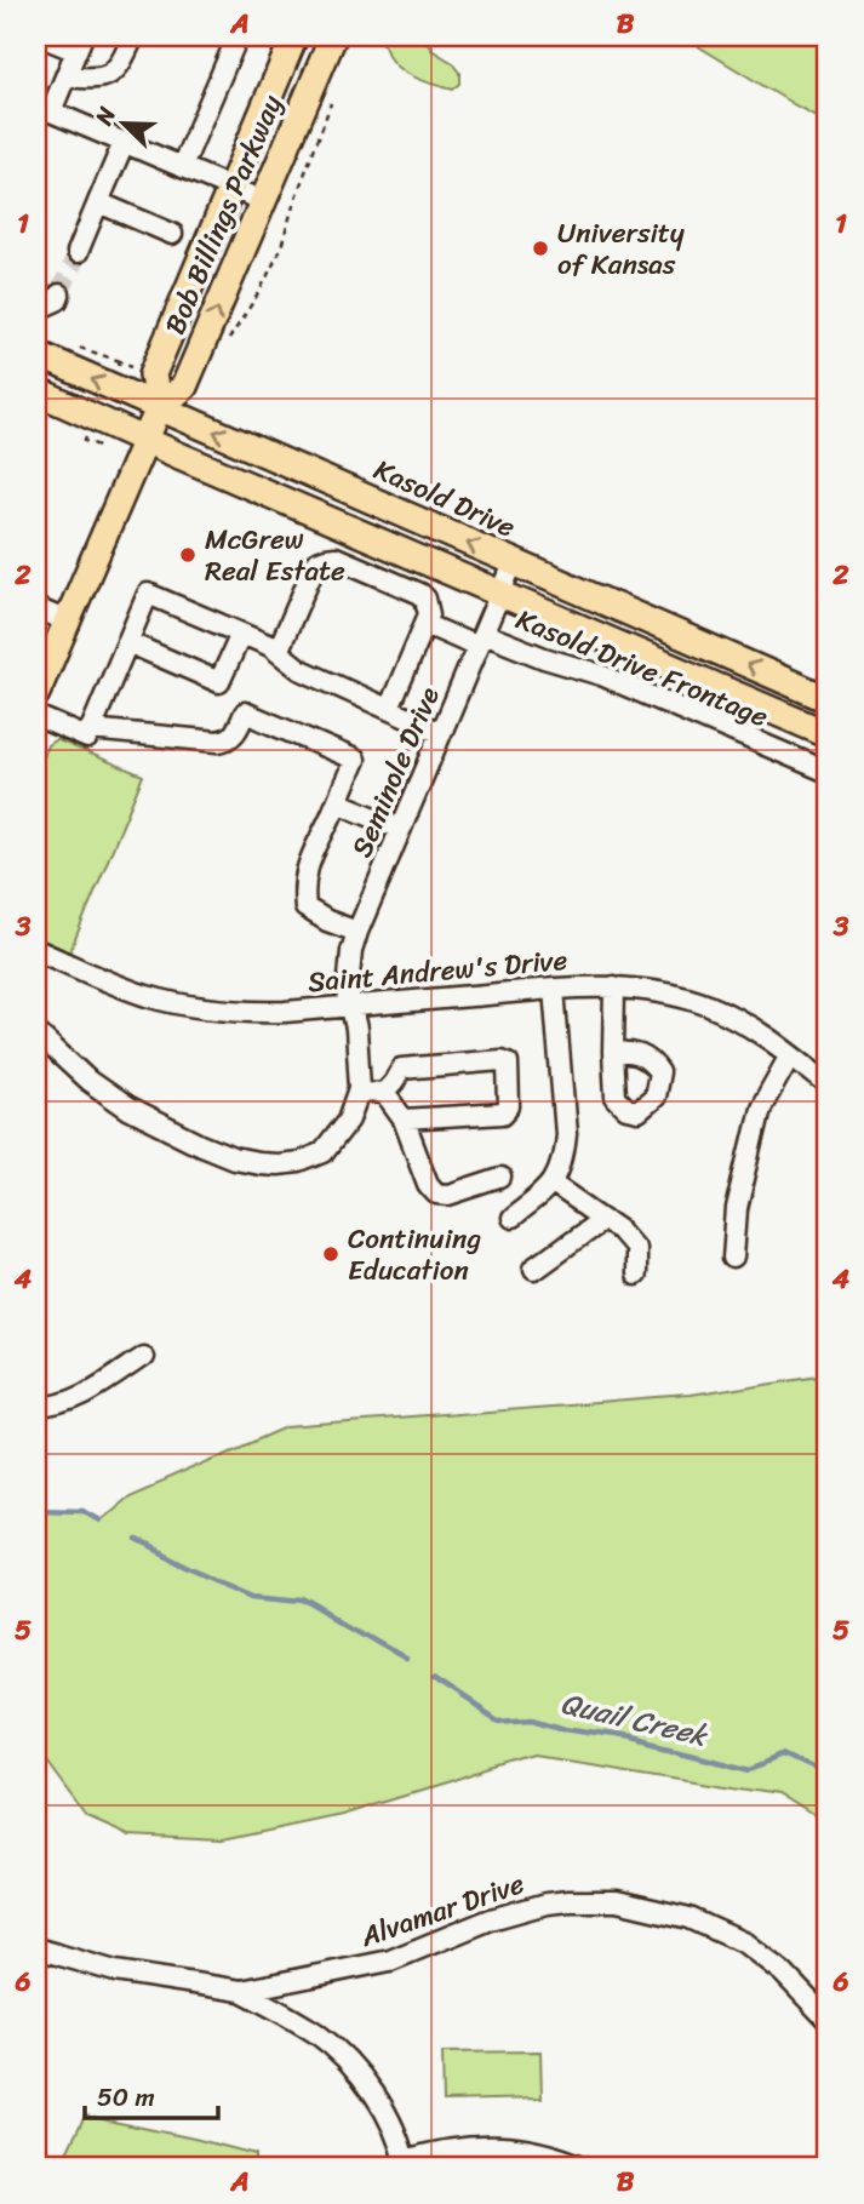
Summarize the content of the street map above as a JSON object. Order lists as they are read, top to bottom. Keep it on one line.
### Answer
{"streets":{"main road":["Bob Billings Parkway","Kasold Drive"],"street":["Kasold Drive Frontage","Seminole Drive","Saint Andrew's Drive","Alvamar Drive"]},"crossings":[["Bob Billings Parkway","Kasold Drive"],["Kasold Drive","Seminole Drive"],["Kasold Drive Frontage","Seminole Drive"],["Seminole Drive","Saint Andrew's Drive"]],"water":["Quail Creek"],"places":["University of Kansas","McGrew Real Estate","Continuing Education"],"scale_bar":"50 m","north":"top left","grid":{"columns":["A","B"],"rows":["1","2","3","4","5","6"]}}
